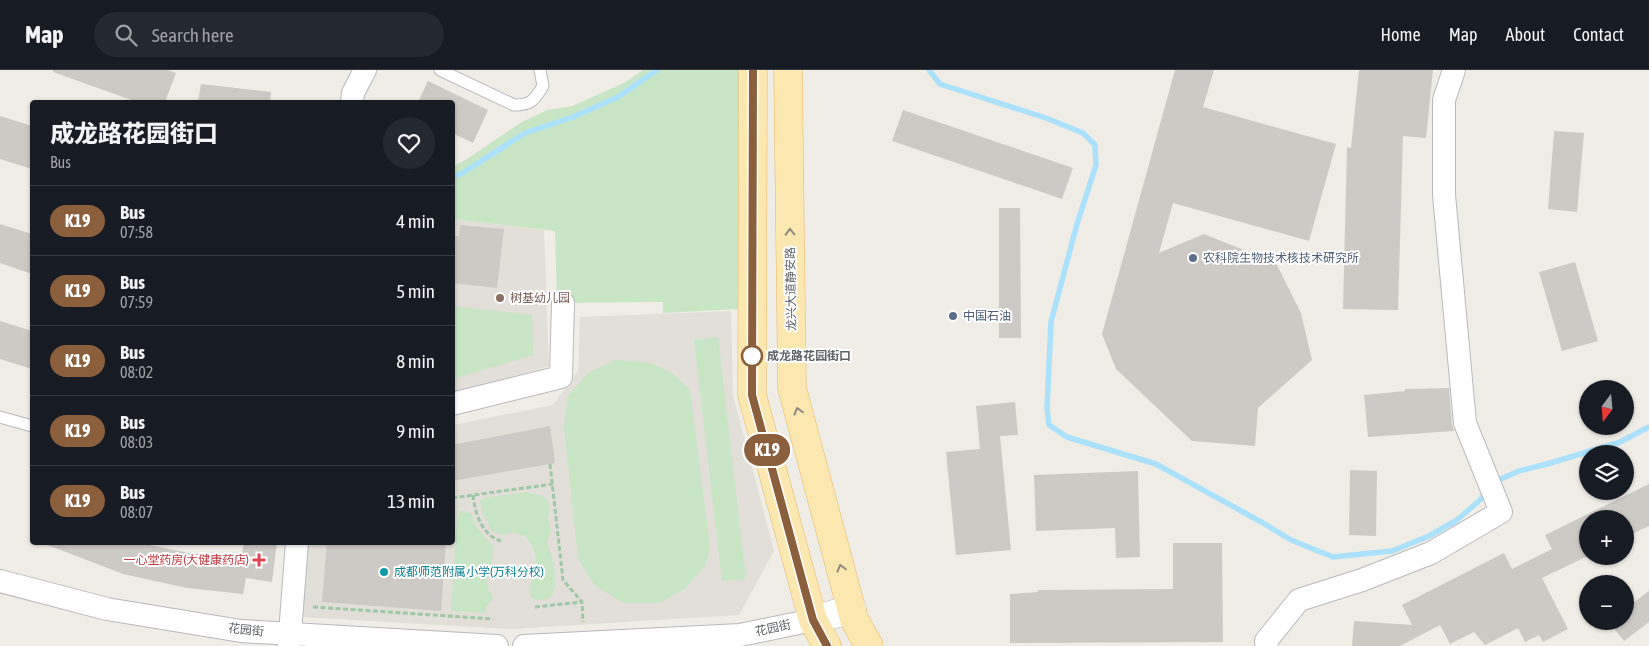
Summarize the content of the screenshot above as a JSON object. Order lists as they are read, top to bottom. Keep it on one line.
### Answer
{"streets":{"main road":["龙兴大道静安路"],"street":["花园街"]},"places":{"other":["农科院生物技术核技术研究所","树基幼儿园","中国石油","成龙路花园街口","成都师范附属小学(万科分校)"],"health":["一心堂药房(大健康药店)"]},"lines":["bus line K19"],"north":"bottom","page":{"header":"Map","search":"Search here","nav":["Home","Map","About","Contact"],"on_map":"K19","heading":["成龙路花园街口","Bus"],"list":[{"mark":"K19","name":"Bus","note":"07:58","value":"4 min"},{"mark":"K19","name":"Bus","note":"07:59","value":"5 min"},{"mark":"K19","name":"Bus","note":"08:02","value":"8 min"},{"mark":"K19","name":"Bus","note":"08:03","value":"9 min"},{"mark":"K19","name":"Bus","note":"08:07","value":"13 min"}],"map_buttons":["+","−"]}}
